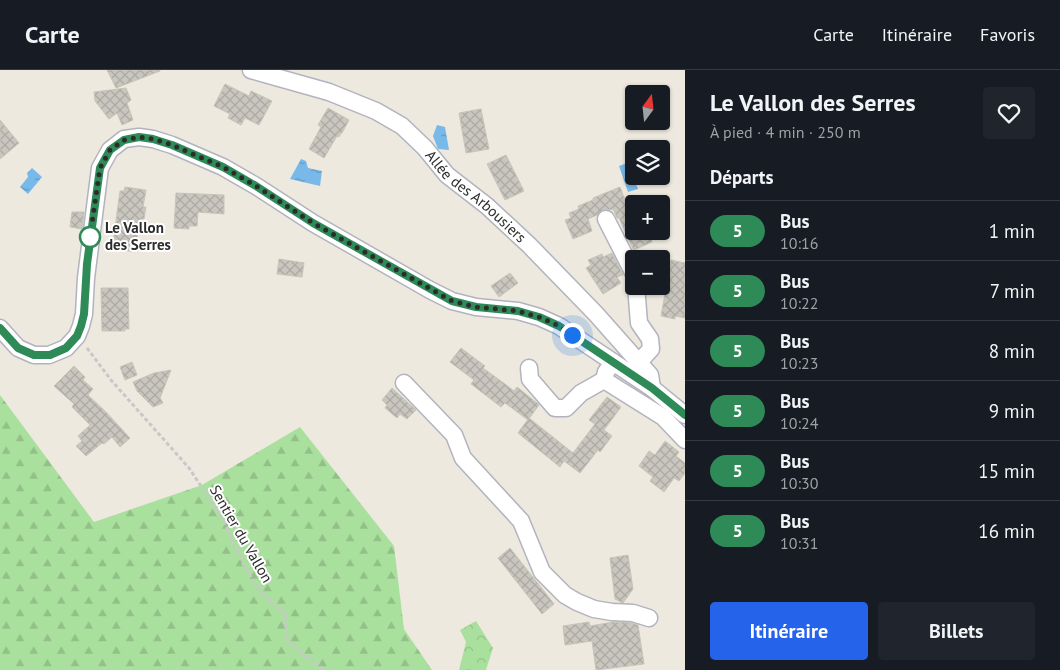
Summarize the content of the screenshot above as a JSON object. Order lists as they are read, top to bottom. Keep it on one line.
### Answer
{"streets":{"street":["Allée des Arbousiers"],"path":["Sentier du Vallon"]},"places":["Le Vallon des Serres"],"lines":["bus line 5"],"north":"top","page":{"header":"Carte","nav":["Carte","Itinéraire","Favoris"],"heading":[["Le Vallon des Serres","À pied · 4 min · 250 m"],"Départs"],"map_buttons":["+","−"],"list":[{"mark":"5","name":"Bus","note":"10:16","value":"1 min"},{"mark":"5","name":"Bus","note":"10:22","value":"7 min"},{"mark":"5","name":"Bus","note":"10:23","value":"8 min"},{"mark":"5","name":"Bus","note":"10:24","value":"9 min"},{"mark":"5","name":"Bus","note":"10:30","value":"15 min"},{"mark":"5","name":"Bus","note":"10:31","value":"16 min"}],"buttons":["Itinéraire","Billets"]}}
